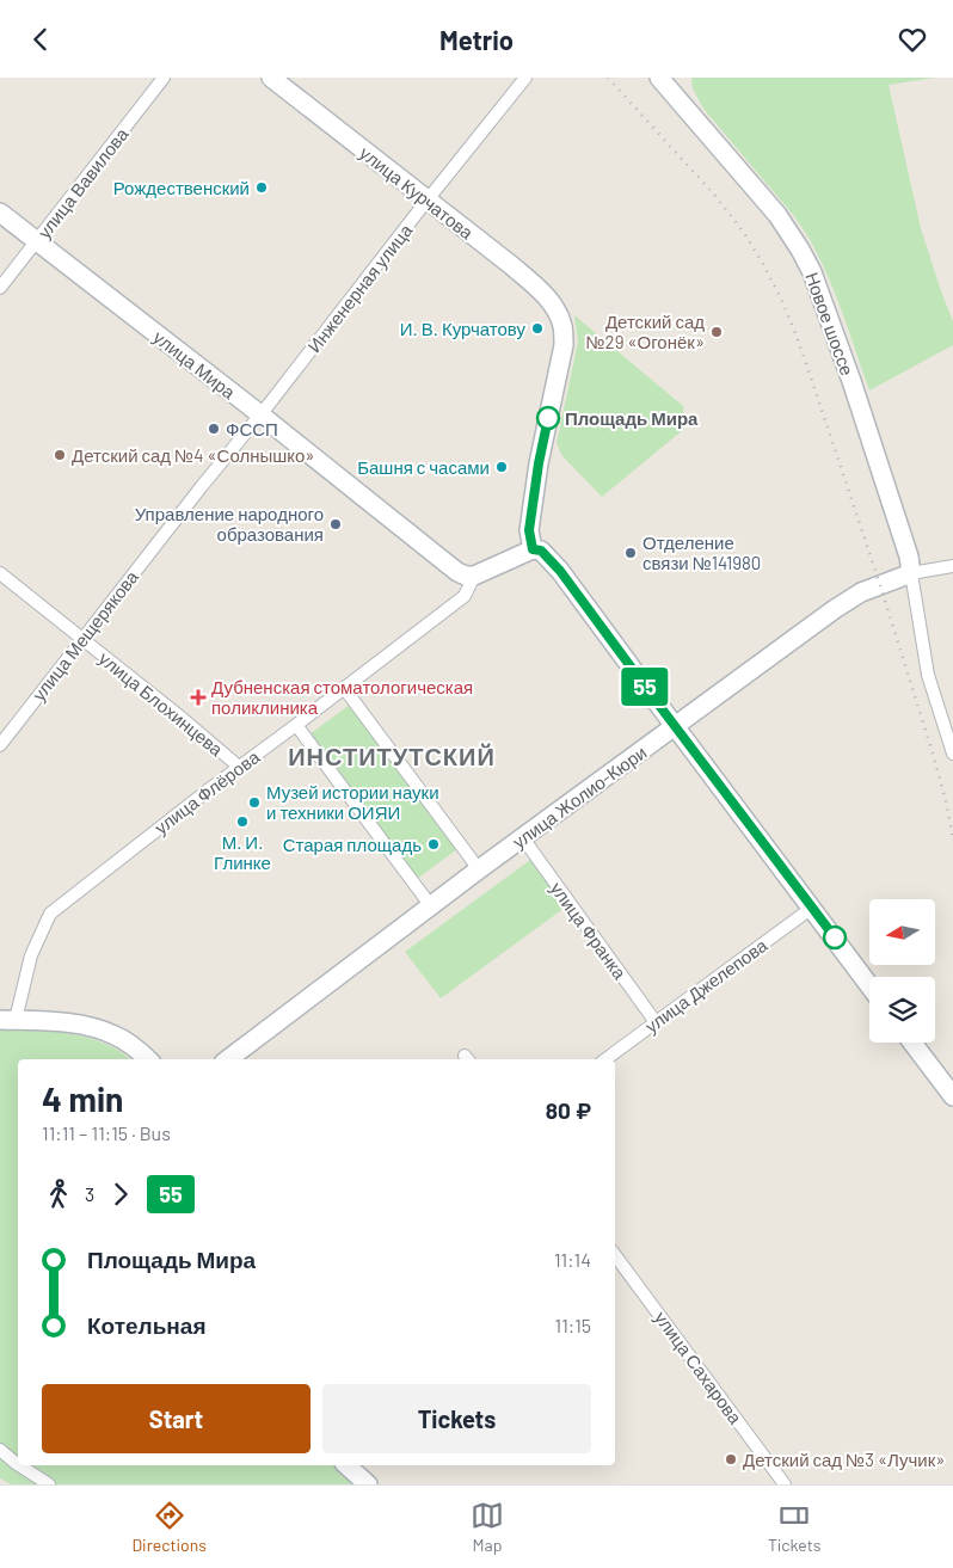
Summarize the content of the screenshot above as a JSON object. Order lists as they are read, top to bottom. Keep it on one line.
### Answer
{"streets":{"main road":["улица Курчатова","Новое шоссе","улица Мира","улица Жолио-Кюри"],"street":["улица Вавилова","Инженерная улица","улица Мещерякова","улица Блохинцева","улица Флёрова","улица Франка","улица Джелепова","улица Сахарова"]},"crossings":[["улица Вавилова","улица Мира"],["улица Курчатова","Инженерная улица"],["Инженерная улица","улица Мира"],["Инженерная улица","улица Мещерякова"],["Новое шоссе","улица Жолио-Кюри"],["улица Мира","улица Мещерякова"],["улица Мира","улица Флёрова"],["улица Мещерякова","улица Блохинцева"],["улица Блохинцева","улица Флёрова"],["улица Жолио-Кюри","улица Франка"],["улица Франка","улица Джелепова"]],"districts":["ИНСТИТУТСКИЙ"],"places":{"other":["Рождественский","И. В. Курчатову","Детский сад №29 «Огонёк»","Площадь Мира","ФССП","Детский сад №4 «Солнышко»","Башня с часами","Управление народного образования","Отделение связи №141980","Музей истории науки и техники ОИЯИ","М. И. Глинке","Старая площадь","Детский сад №3 «Лучик»"],"health":["Дубненская стоматологическая поликлиника"]},"lines":["bus line 55"],"north":"left","page":{"header":"Metrio","on_map":"55","heading":["4 min","11:11 – 11:15 · Bus","80 ₽"],"legs":["3","55"],"list":[{"name":"Площадь Мира","value":"11:14"},{"name":"Котельная","value":"11:15"}],"buttons":["Start","Tickets"],"tabs":["Directions","Map","Tickets"]}}
